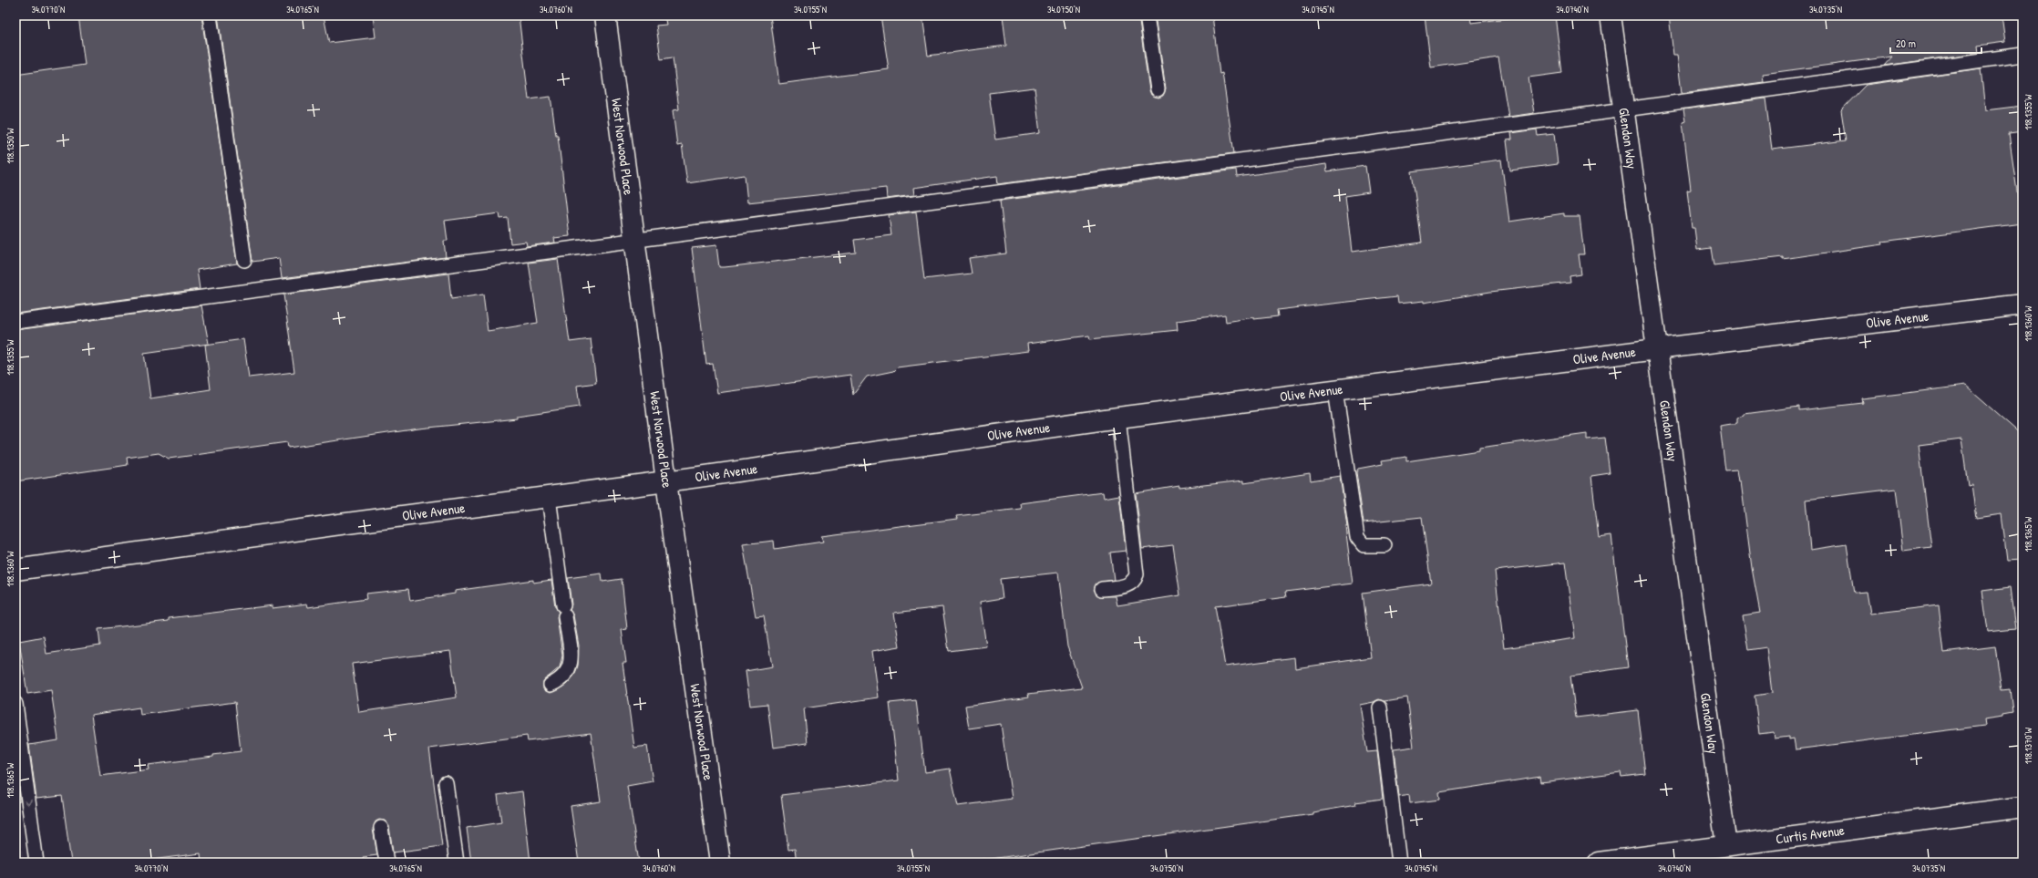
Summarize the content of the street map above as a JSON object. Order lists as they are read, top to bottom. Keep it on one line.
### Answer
{"streets":{"street":["Glendon Way","West Norwood Place","Olive Avenue","Curtis Avenue"]},"crossings":[["Glendon Way","Olive Avenue"],["Glendon Way","Curtis Avenue"],["West Norwood Place","Olive Avenue"]],"scale_bar":"20 m","coordinates":["34.0770°N","34.0765°N","34.0760°N","34.0755°N","34.0750°N","34.0745°N","34.0740°N","34.0735°N","118.1355°W","118.1350°W","118.1360°W","118.1365°W","118.1370°W"]}
